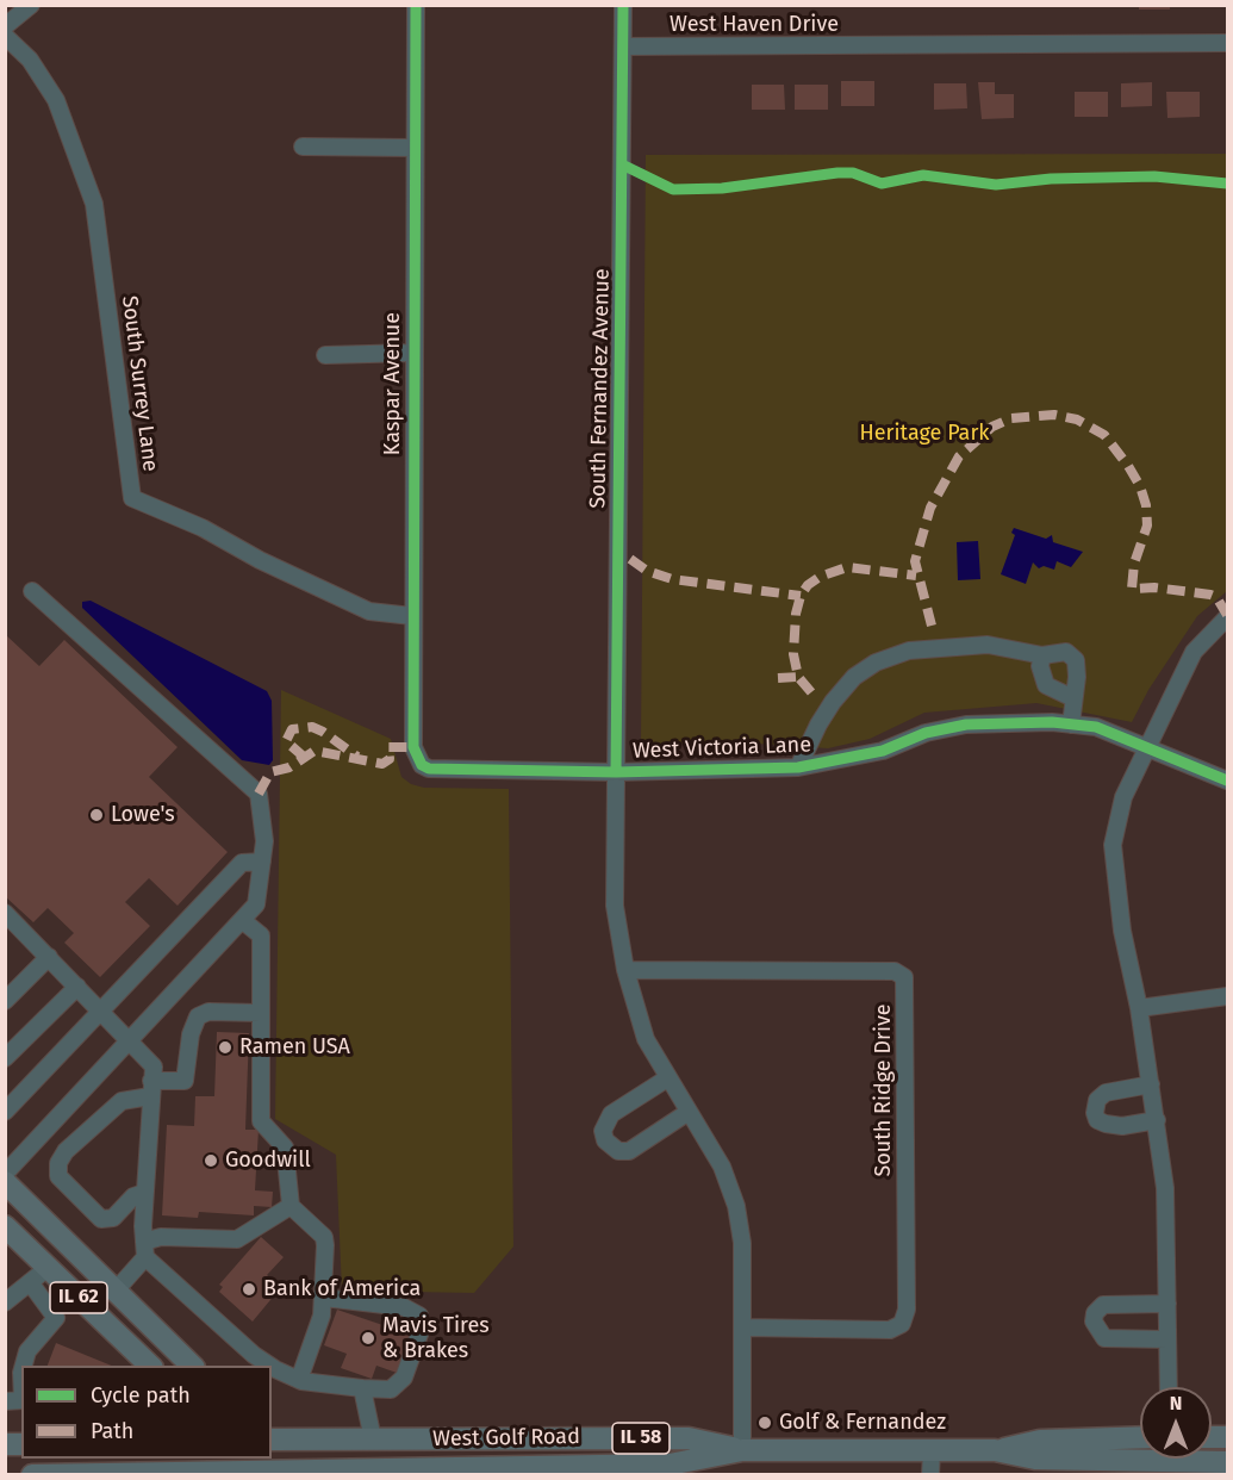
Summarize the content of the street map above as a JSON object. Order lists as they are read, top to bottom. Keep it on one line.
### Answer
{"streets":{"main road":["IL 62","West Golf Road","IL 58"],"street":["West Haven Drive","South Surrey Lane","Kaspar Avenue","South Fernandez Avenue","West Victoria Lane","South Ridge Drive"]},"crossings":[["West Haven Drive","South Fernandez Avenue"],["South Surrey Lane","Kaspar Avenue"],["Kaspar Avenue","West Victoria Lane"],["South Fernandez Avenue","West Victoria Lane"],["South Fernandez Avenue","South Ridge Drive"],["South Fernandez Avenue","West Golf Road"],["West Golf Road","IL 58"]],"parks":["Heritage Park"],"places":["Lowe's","Ramen USA","Goodwill","Bank of America","Mavis Tires & Brakes","Golf & Fernandez"],"legend":["Cycle path","Path"],"north":"top"}
